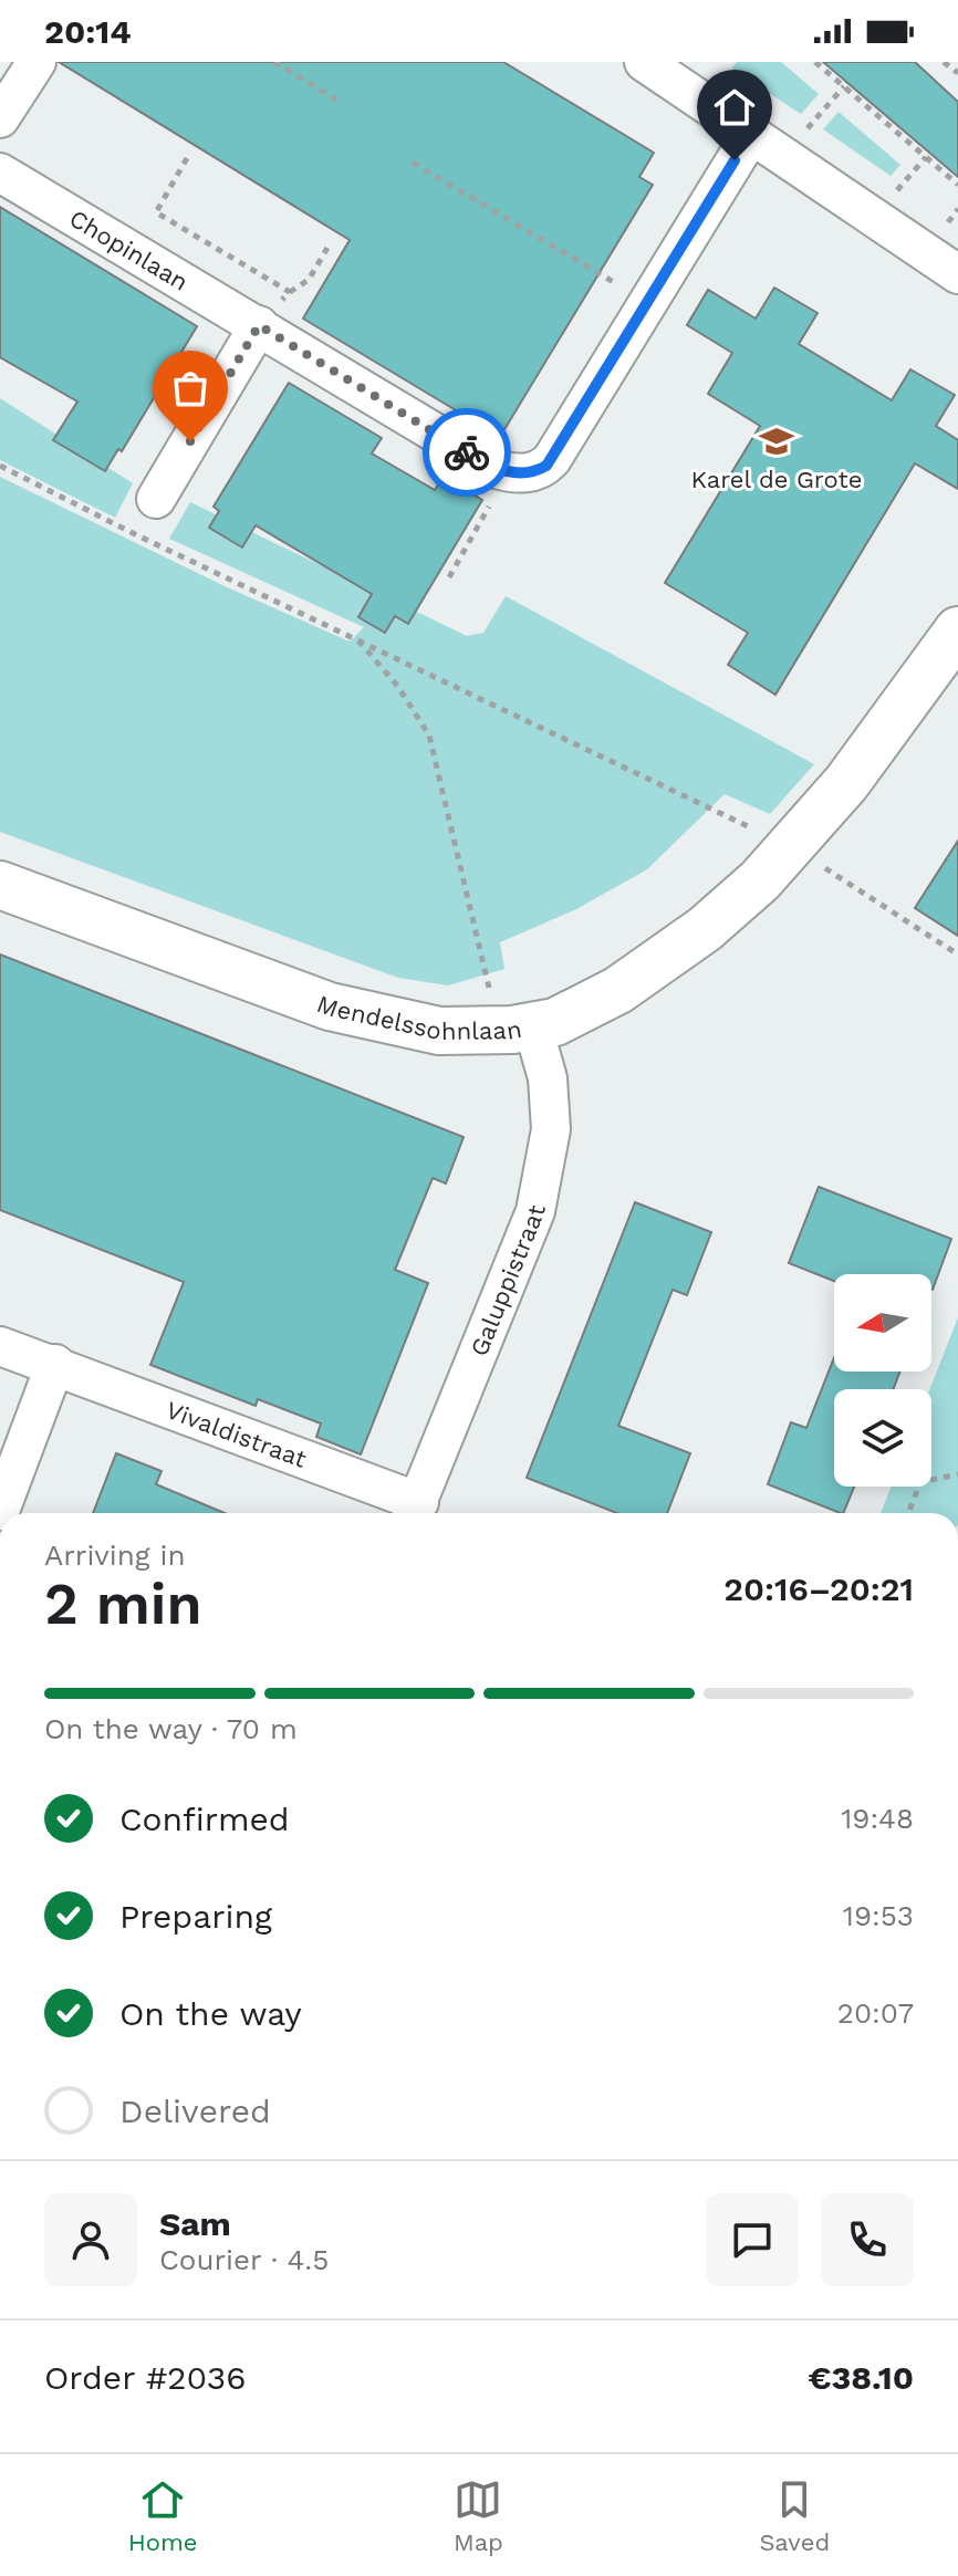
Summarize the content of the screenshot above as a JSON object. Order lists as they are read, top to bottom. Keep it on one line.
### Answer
{"streets":{"street":["Chopinlaan","Mendelssohnlaan","Galuppistraat","Vivaldistraat"]},"crossings":[["Mendelssohnlaan","Galuppistraat"],["Galuppistraat","Vivaldistraat"]],"places":{"school or university":["Karel de Grote"]},"north":"left","page":{"status":"20:14","heading":["2 min","Arriving in","20:16–20:21"],"panel":["Sam","Courier · 4.5","Order #2036","€38.10"],"bar":"On the way · 70 m","list":[["Confirmed","19:48"],["Preparing","19:53"],["On the way","20:07"],"Delivered"],"tabs":["Home","Map","Saved"]}}
